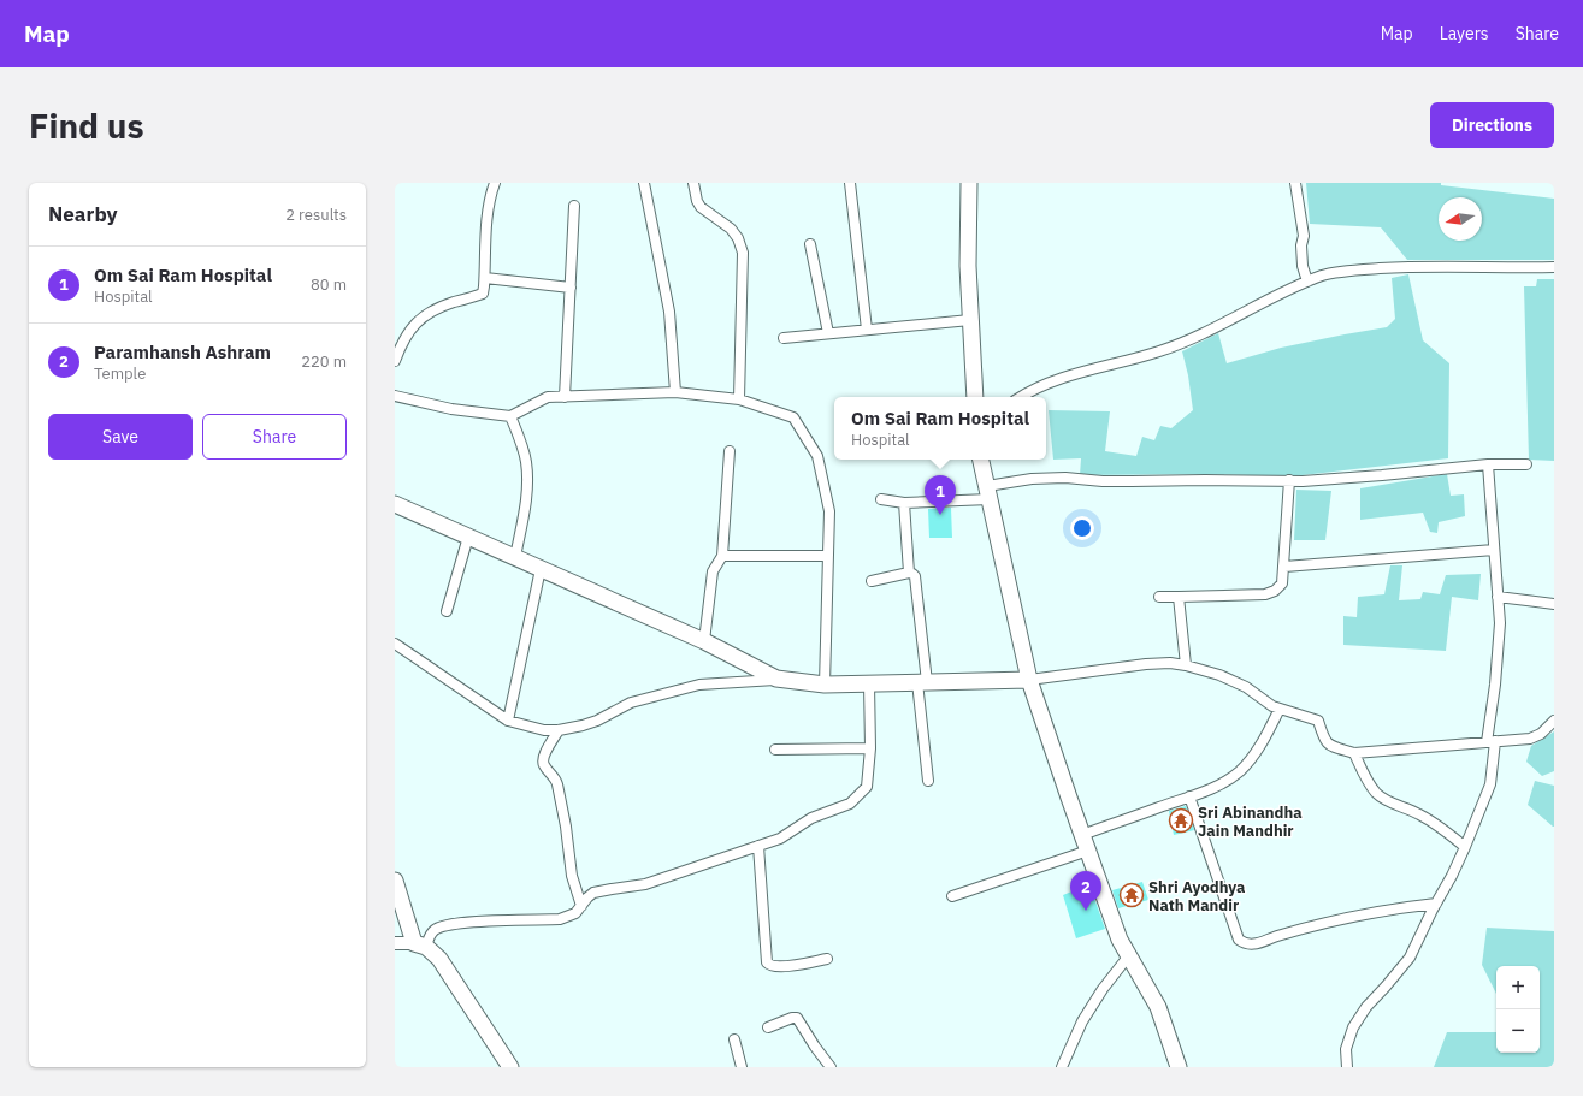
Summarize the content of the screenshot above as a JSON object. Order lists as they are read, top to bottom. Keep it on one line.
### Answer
{"places":{"temple":["Sri Abinandha Jain Mandhir","Shri Ayodhya Nath Mandir"]},"north":"left","page":{"header":"Map","nav":["Map","Layers","Share"],"buttons":["Directions",["Save","Share"]],"title":"Find us","heading":["Nearby","2 results"],"list":[{"mark":"1","name":"Om Sai Ram Hospital","note":"Hospital","value":"80 m"},{"mark":"2","name":"Paramhansh Ashram","note":"Temple","value":"220 m"}],"popup":["Om Sai Ram Hospital","Hospital"],"pins":["1","2"],"map_buttons":["+","−"]}}
